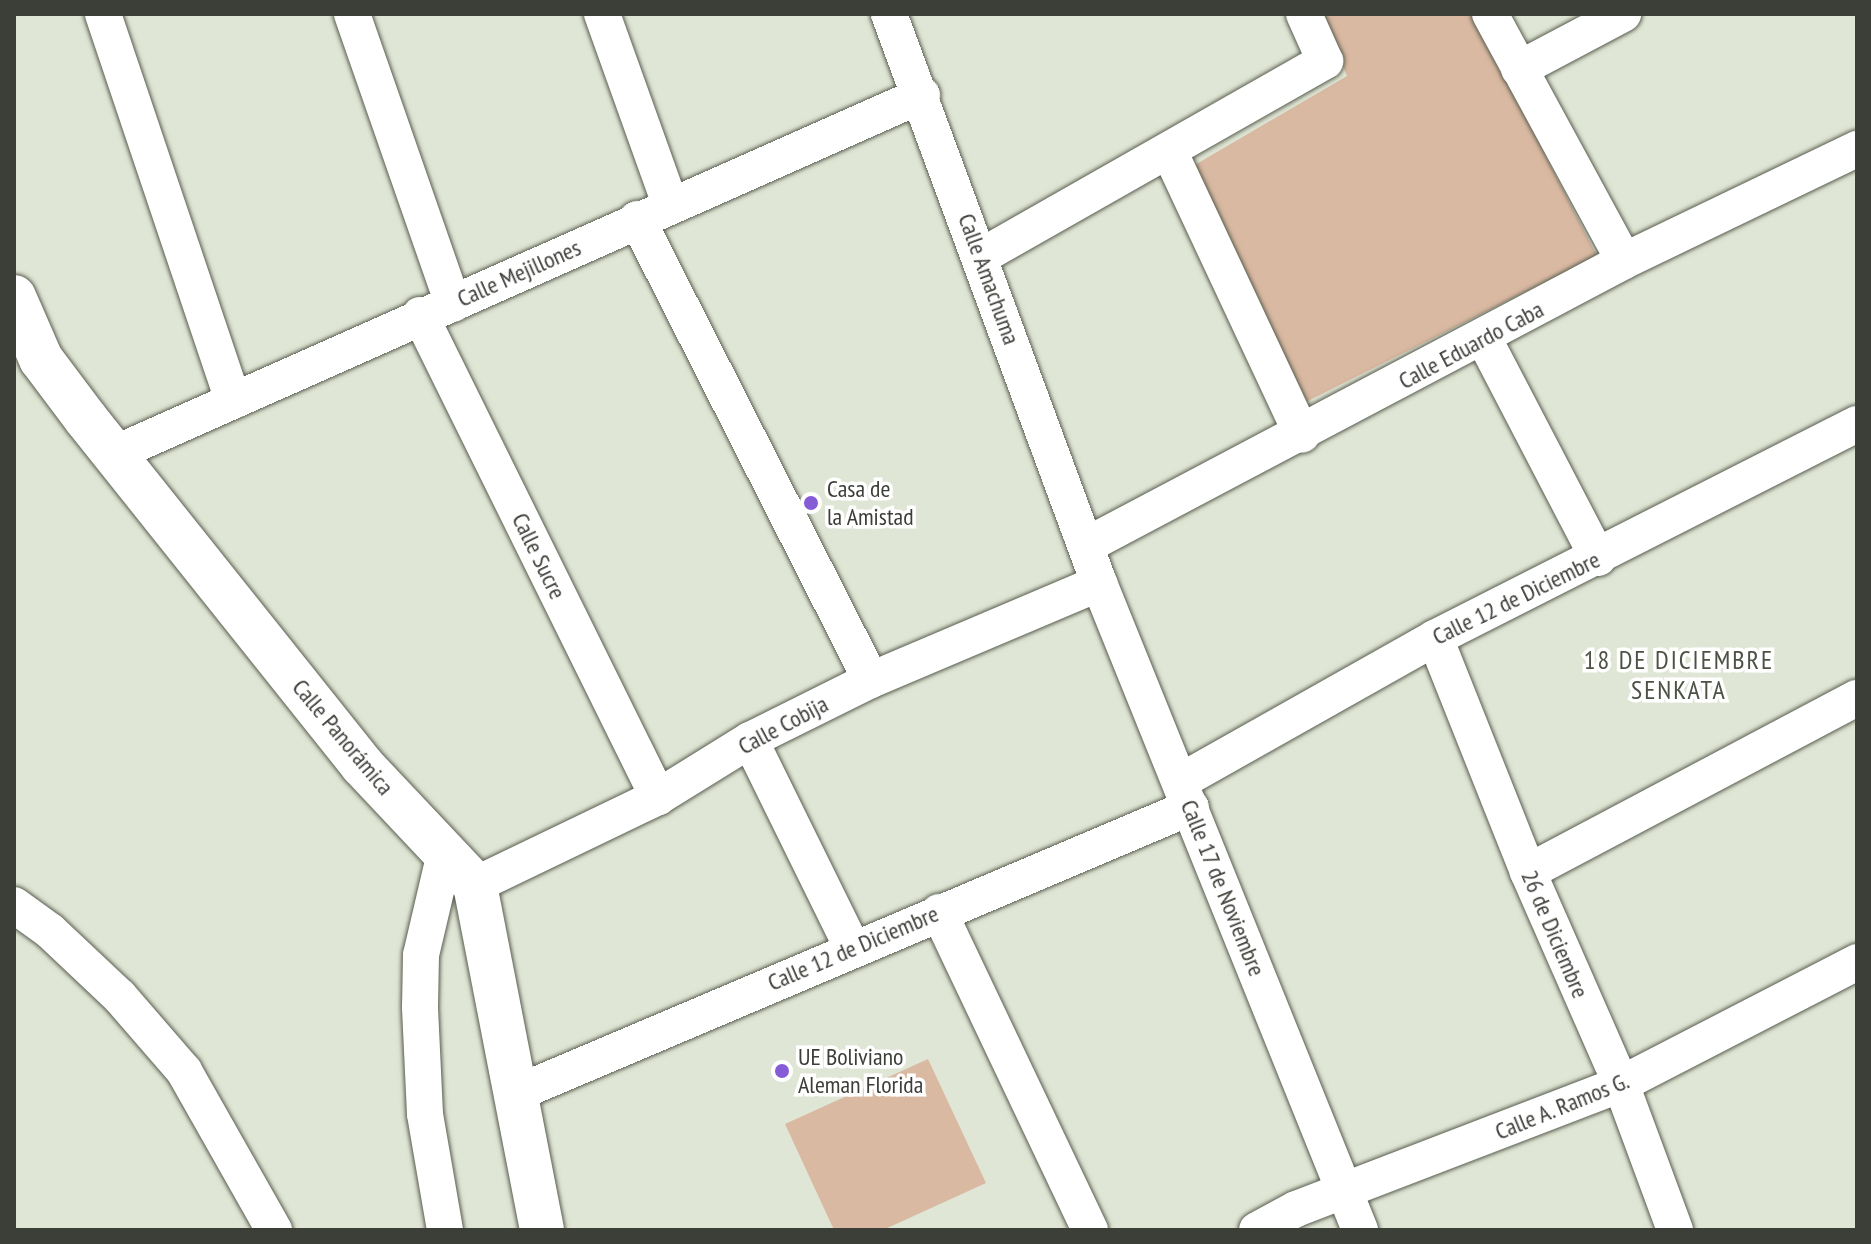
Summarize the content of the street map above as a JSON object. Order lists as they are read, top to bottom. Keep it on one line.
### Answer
{"streets":{"street":["Calle Mejillones","Calle Amachuma","Calle Eduardo Caba","Calle Sucre","Calle 12 de Diciembre","Calle Cobija","Calle Panorámica","Calle 17 de Noviembre","26 de Diciembre","Calle A. Ramos G."]},"crossings":[["Calle Mejillones","Calle Amachuma"],["Calle Mejillones","Calle Sucre"],["Calle Mejillones","Calle Panorámica"],["Calle Amachuma","Calle Eduardo Caba"],["Calle Amachuma","Calle 17 de Noviembre"],["Calle Eduardo Caba","Calle 17 de Noviembre"],["Calle Sucre","Calle Cobija"],["Calle 12 de Diciembre","Calle 17 de Noviembre"],["Calle 12 de Diciembre","26 de Diciembre"],["Calle Cobija","Calle Panorámica"],["Calle Cobija","Calle 17 de Noviembre"],["Calle 17 de Noviembre","Calle A. Ramos G."],["26 de Diciembre","Calle A. Ramos G."]],"districts":["18 DE DICIEMBRE SENKATA"],"places":["Casa de la Amistad","UE Boliviano Aleman Florida"]}
